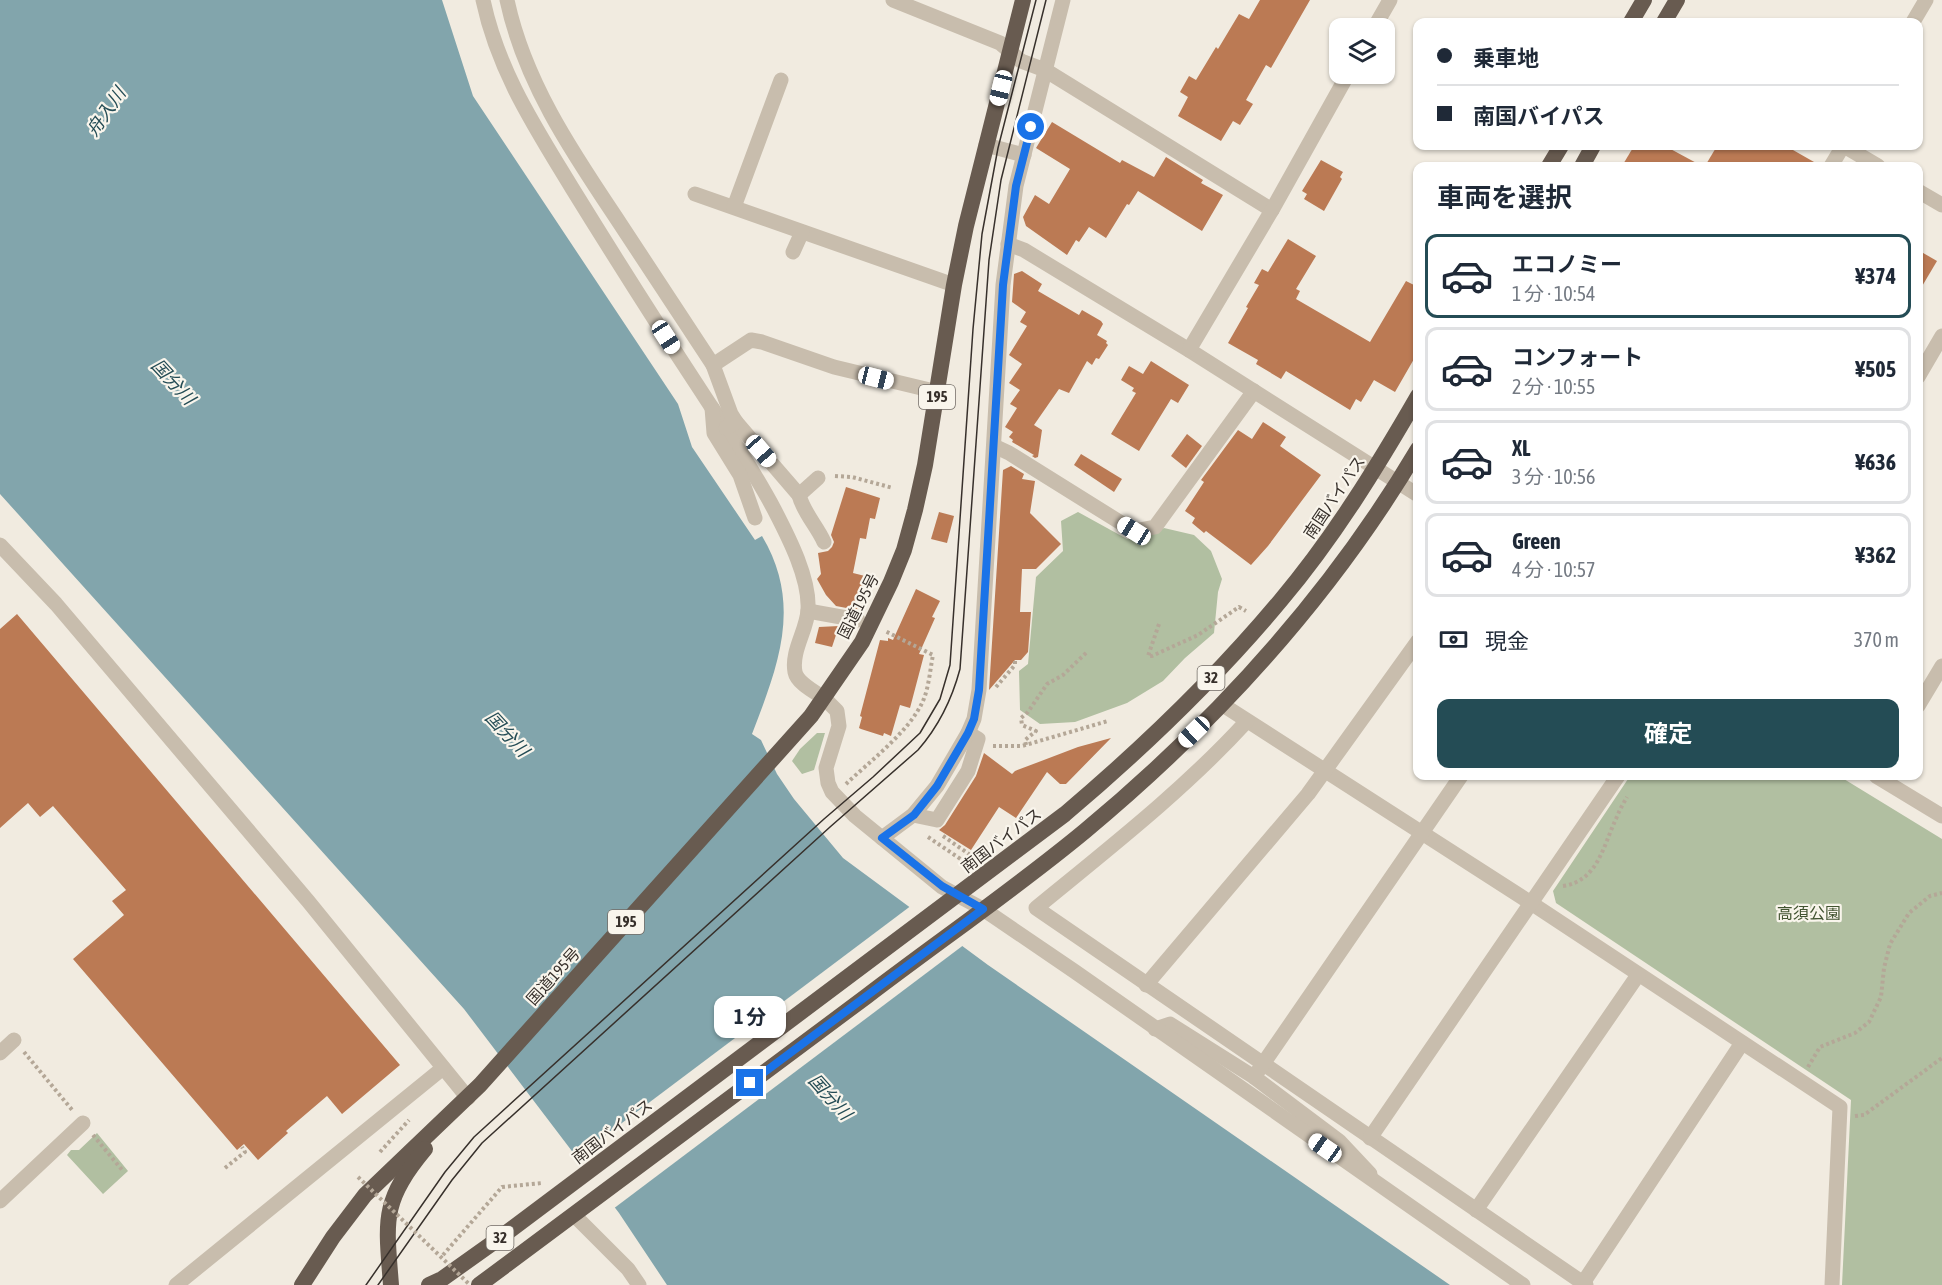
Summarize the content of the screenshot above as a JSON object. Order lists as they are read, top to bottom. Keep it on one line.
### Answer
{"streets":{"highway":["195","南国バイパス","国道195号","32"]},"water":["舟入川","国分川"],"parks":["高須公園"],"page":{"banner":["乗車地","南国バイパス"],"heading":"車両を選択","list":[{"name":"エコノミー","note":"1 分 · 10:54","value":"¥374"},{"name":"コンフォート","note":"2 分 · 10:55","value":"¥505"},{"name":"XL","note":"3 分 · 10:56","value":"¥636"},{"name":"Green","note":"4 分 · 10:57","value":"¥362"}],"pay":["現金","370 m"],"buttons":"確定","bubble":"1 分"}}
